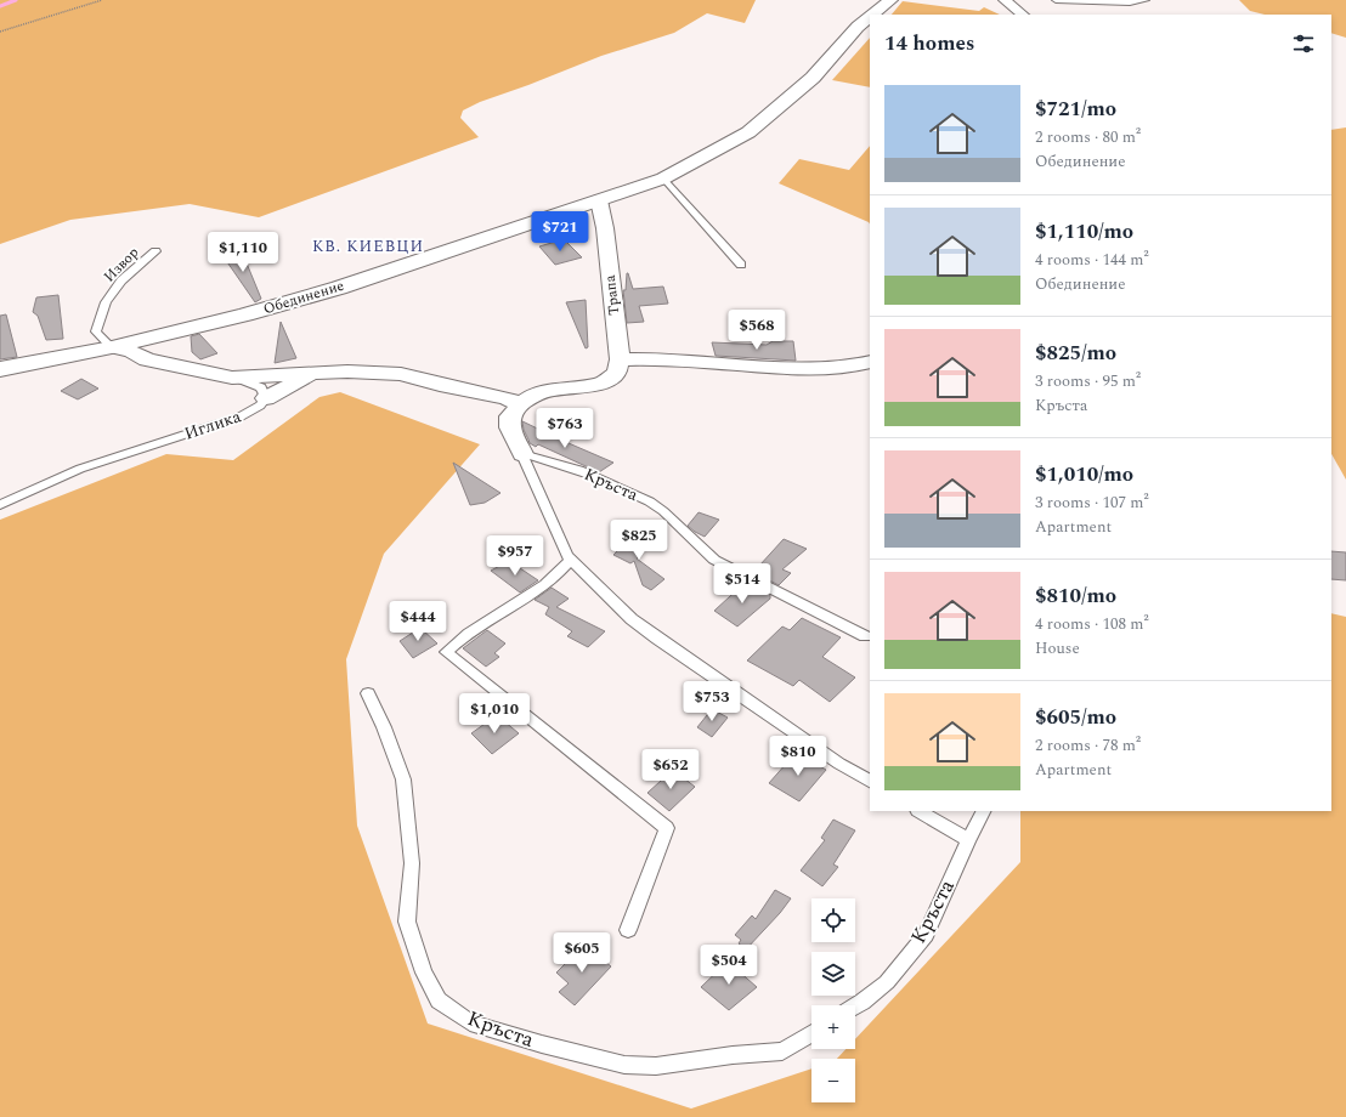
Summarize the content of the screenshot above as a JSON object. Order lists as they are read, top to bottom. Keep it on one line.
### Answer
{"streets":{"street":["Трапа","Обединение"],"lane":["Извор","Иглика","Кръста"]},"crossings":[["Извор","Обединение"],["Трапа","Обединение"]],"districts":["КВ. КИЕВЦИ"],"page":{"heading":"14 homes","list":[{"name":"$721/mo","note":"2 rooms · 80 m² · Обединение"},{"name":"$1,110/mo","note":"4 rooms · 144 m² · Обединение"},{"name":"$825/mo","note":"3 rooms · 95 m² · Кръста"},{"name":"$1,010/mo","note":"3 rooms · 107 m² · Apartment"},{"name":"$810/mo","note":"4 rooms · 108 m² · House"},{"name":"$605/mo","note":"2 rooms · 78 m² · Apartment"}],"price":["$721","$1,110","$568","$763","$825","$957","$514","$444","$753","$1,010","$810","$652","$605","$504"],"map_buttons":["+","−"]}}
